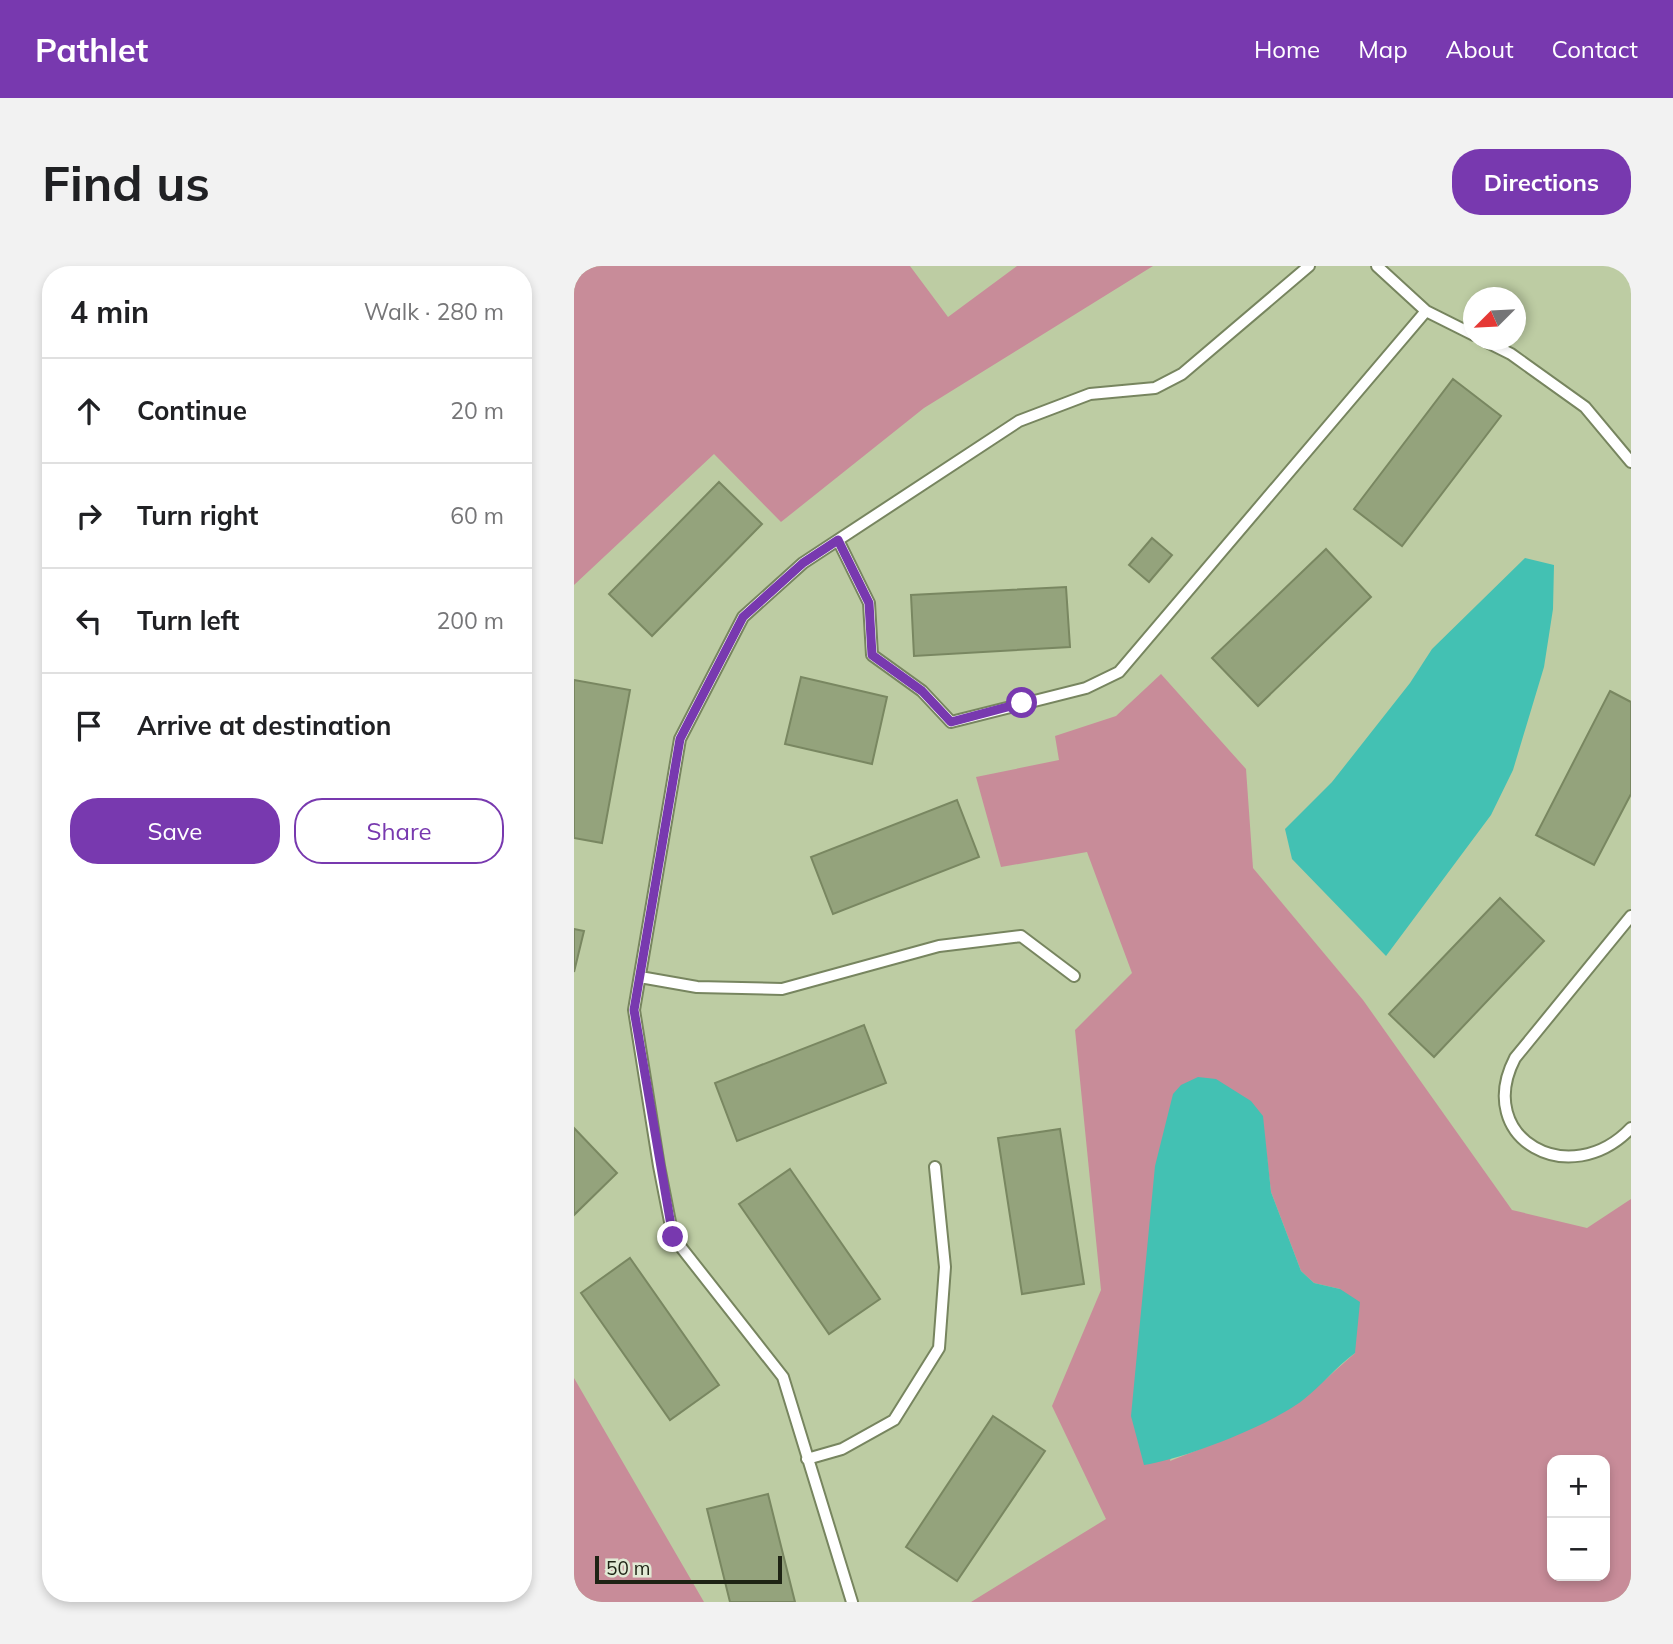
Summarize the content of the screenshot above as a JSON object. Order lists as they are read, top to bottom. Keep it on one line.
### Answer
{"scale_bar":"50 m","north":"bottom left","page":{"header":"Pathlet","nav":["Home","Map","About","Contact"],"buttons":["Directions",["Save","Share"]],"title":"Find us","heading":["4 min","Walk · 280 m"],"list":[["Continue","20 m"],["Turn right","60 m"],["Turn left","200 m"],"Arrive at destination"],"map_buttons":["+","−"],"scale":"50 m"}}
